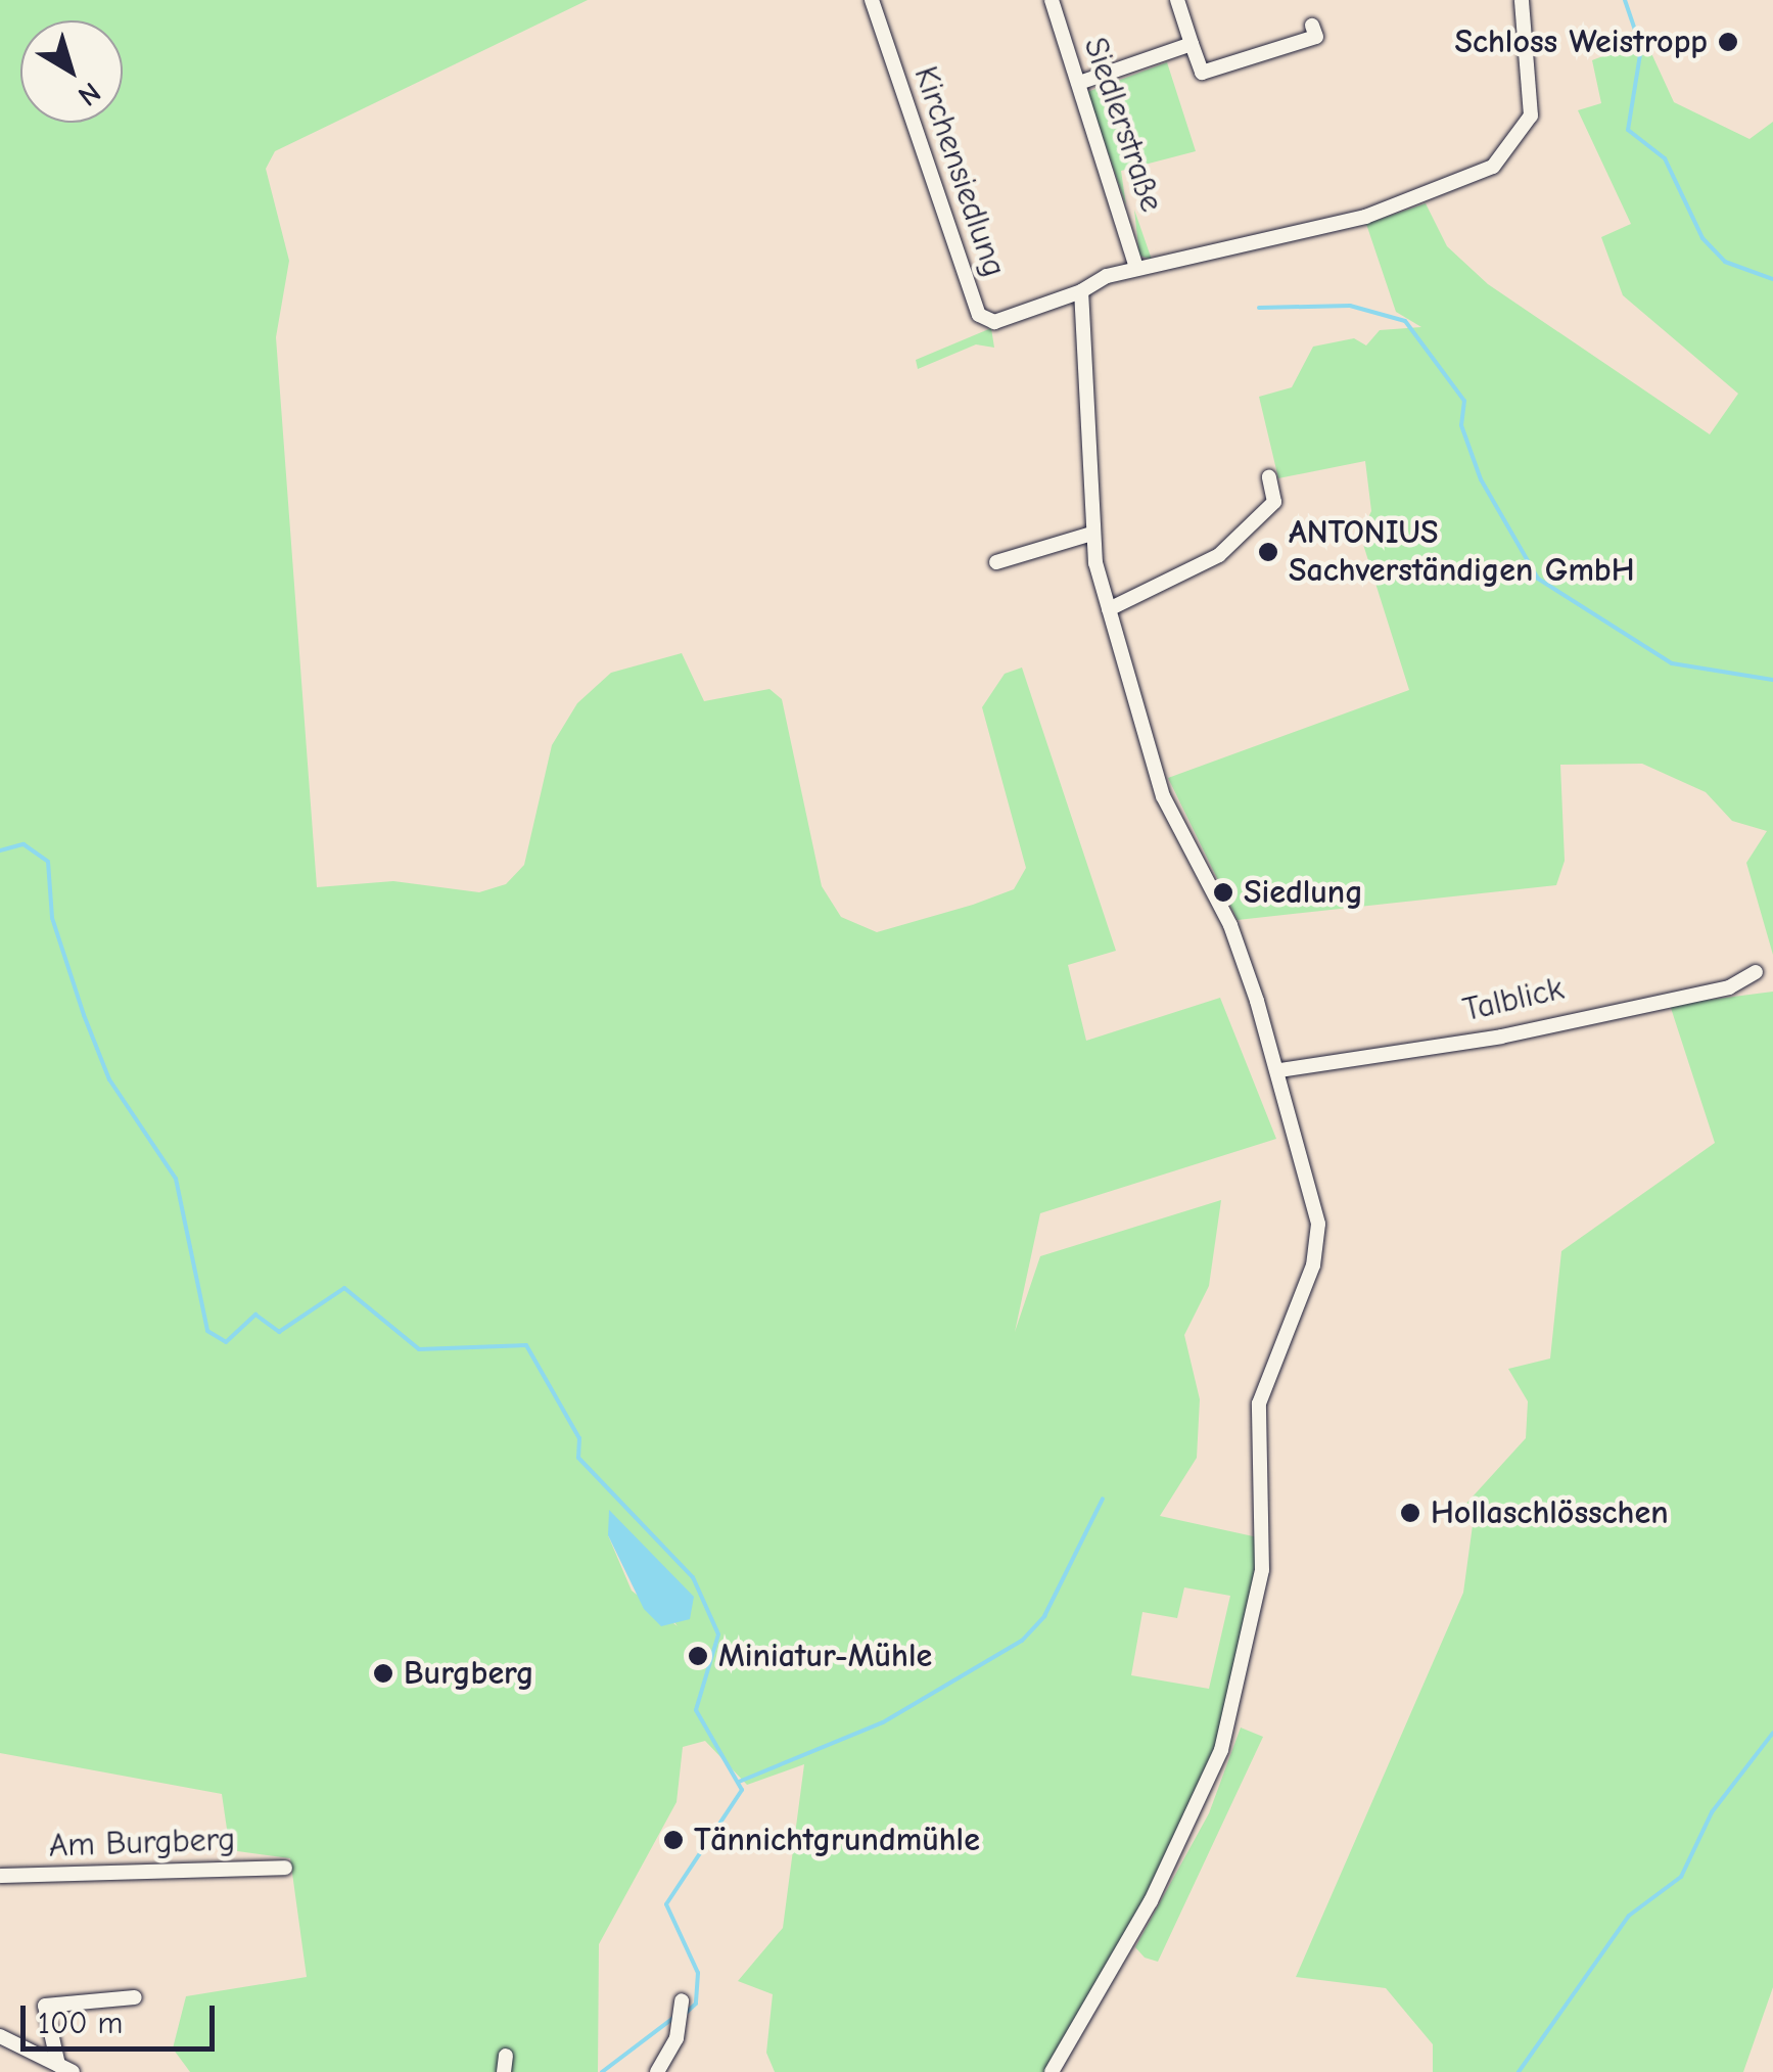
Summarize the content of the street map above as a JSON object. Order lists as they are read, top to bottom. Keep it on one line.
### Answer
{"streets":{"street":["Siedlerstraße","Kirchensiedlung","Talblick","Am Burgberg"]},"crossings":[["Siedlerstraße","Kirchensiedlung"]],"places":["Schloss Weistropp","ANTONIUS Sachverständigen GmbH","Siedlung","Hollaschlösschen","Miniatur-Mühle","Burgberg","Tännichtgrundmühle"],"scale_bar":"100 m","north":"bottom right"}
